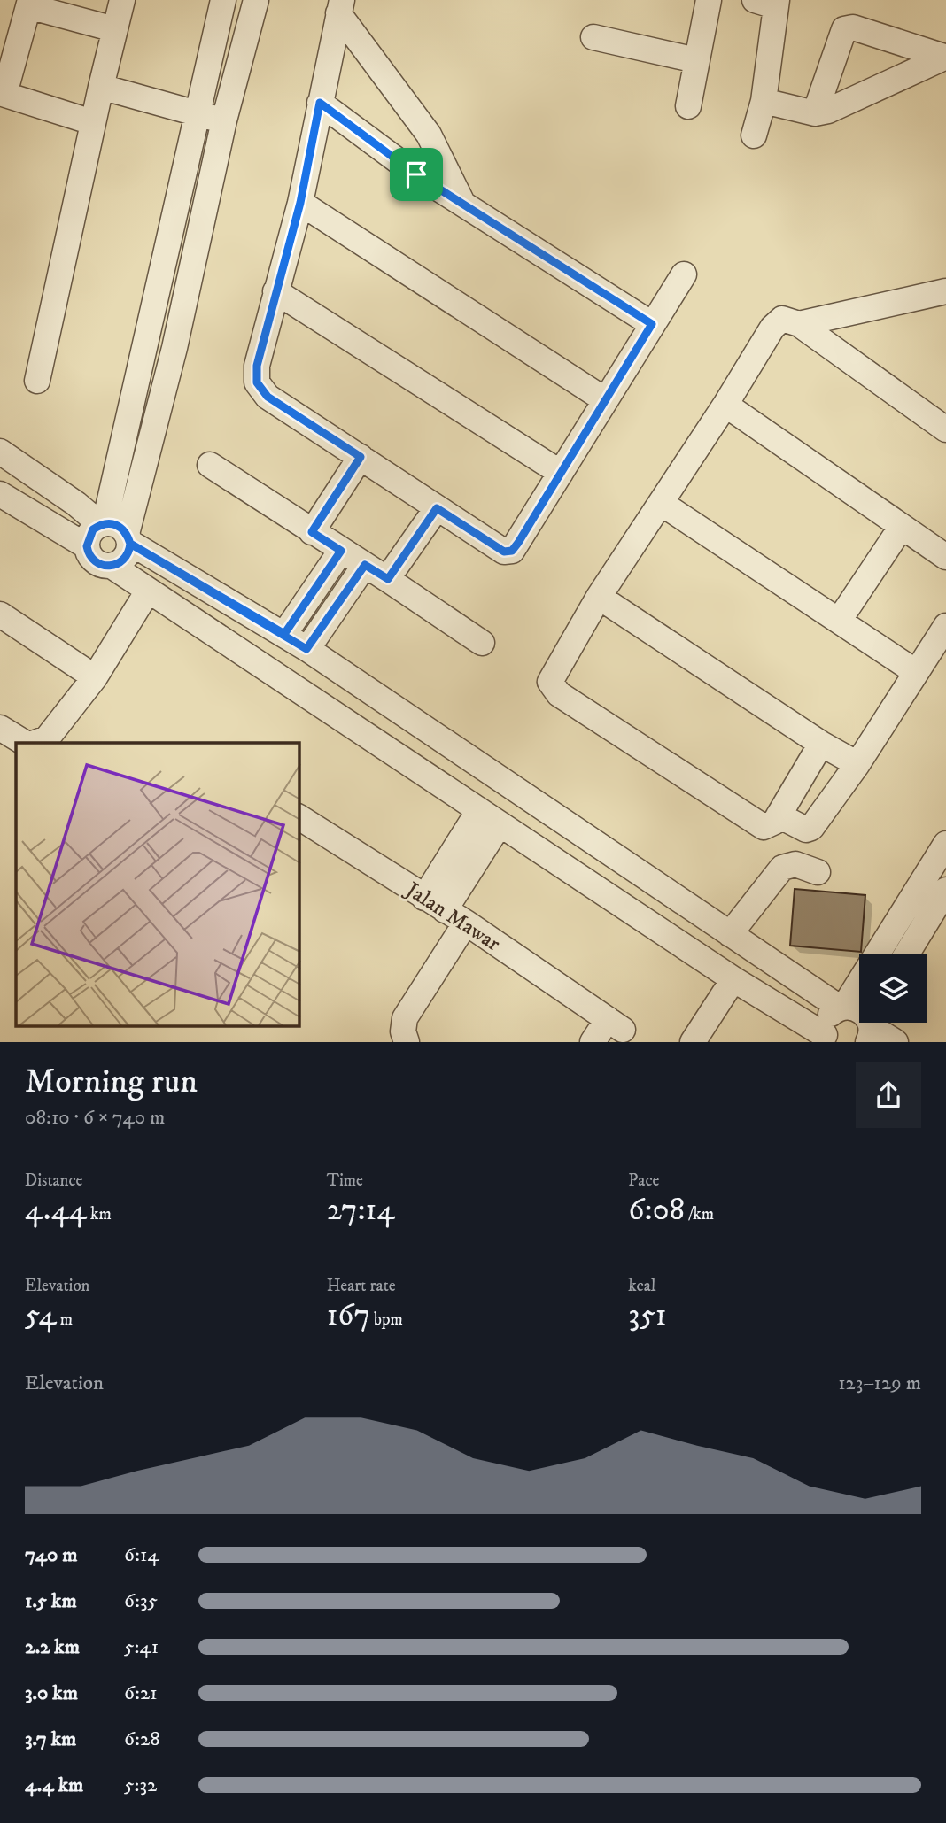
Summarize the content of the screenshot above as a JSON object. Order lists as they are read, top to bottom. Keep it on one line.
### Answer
{"streets":{"street":["Jalan Mawar"]},"page":{"heading":["Morning run","08:10 · 6 × 740 m"],"stats":[["Distance","4.44 km"],["Time","27:14"],["Pace","6:08 /km"],["Elevation","54 m"],["Heart rate","167 bpm"],["kcal","351"]],"chart":["Elevation","123–129 m"],"list":[{"name":"740 m","note":"6:14"},{"name":"1.5 km","note":"6:35"},{"name":"2.2 km","note":"5:41"},{"name":"3.0 km","note":"6:21"},{"name":"3.7 km","note":"6:28"},{"name":"4.4 km","note":"5:32"}]}}
